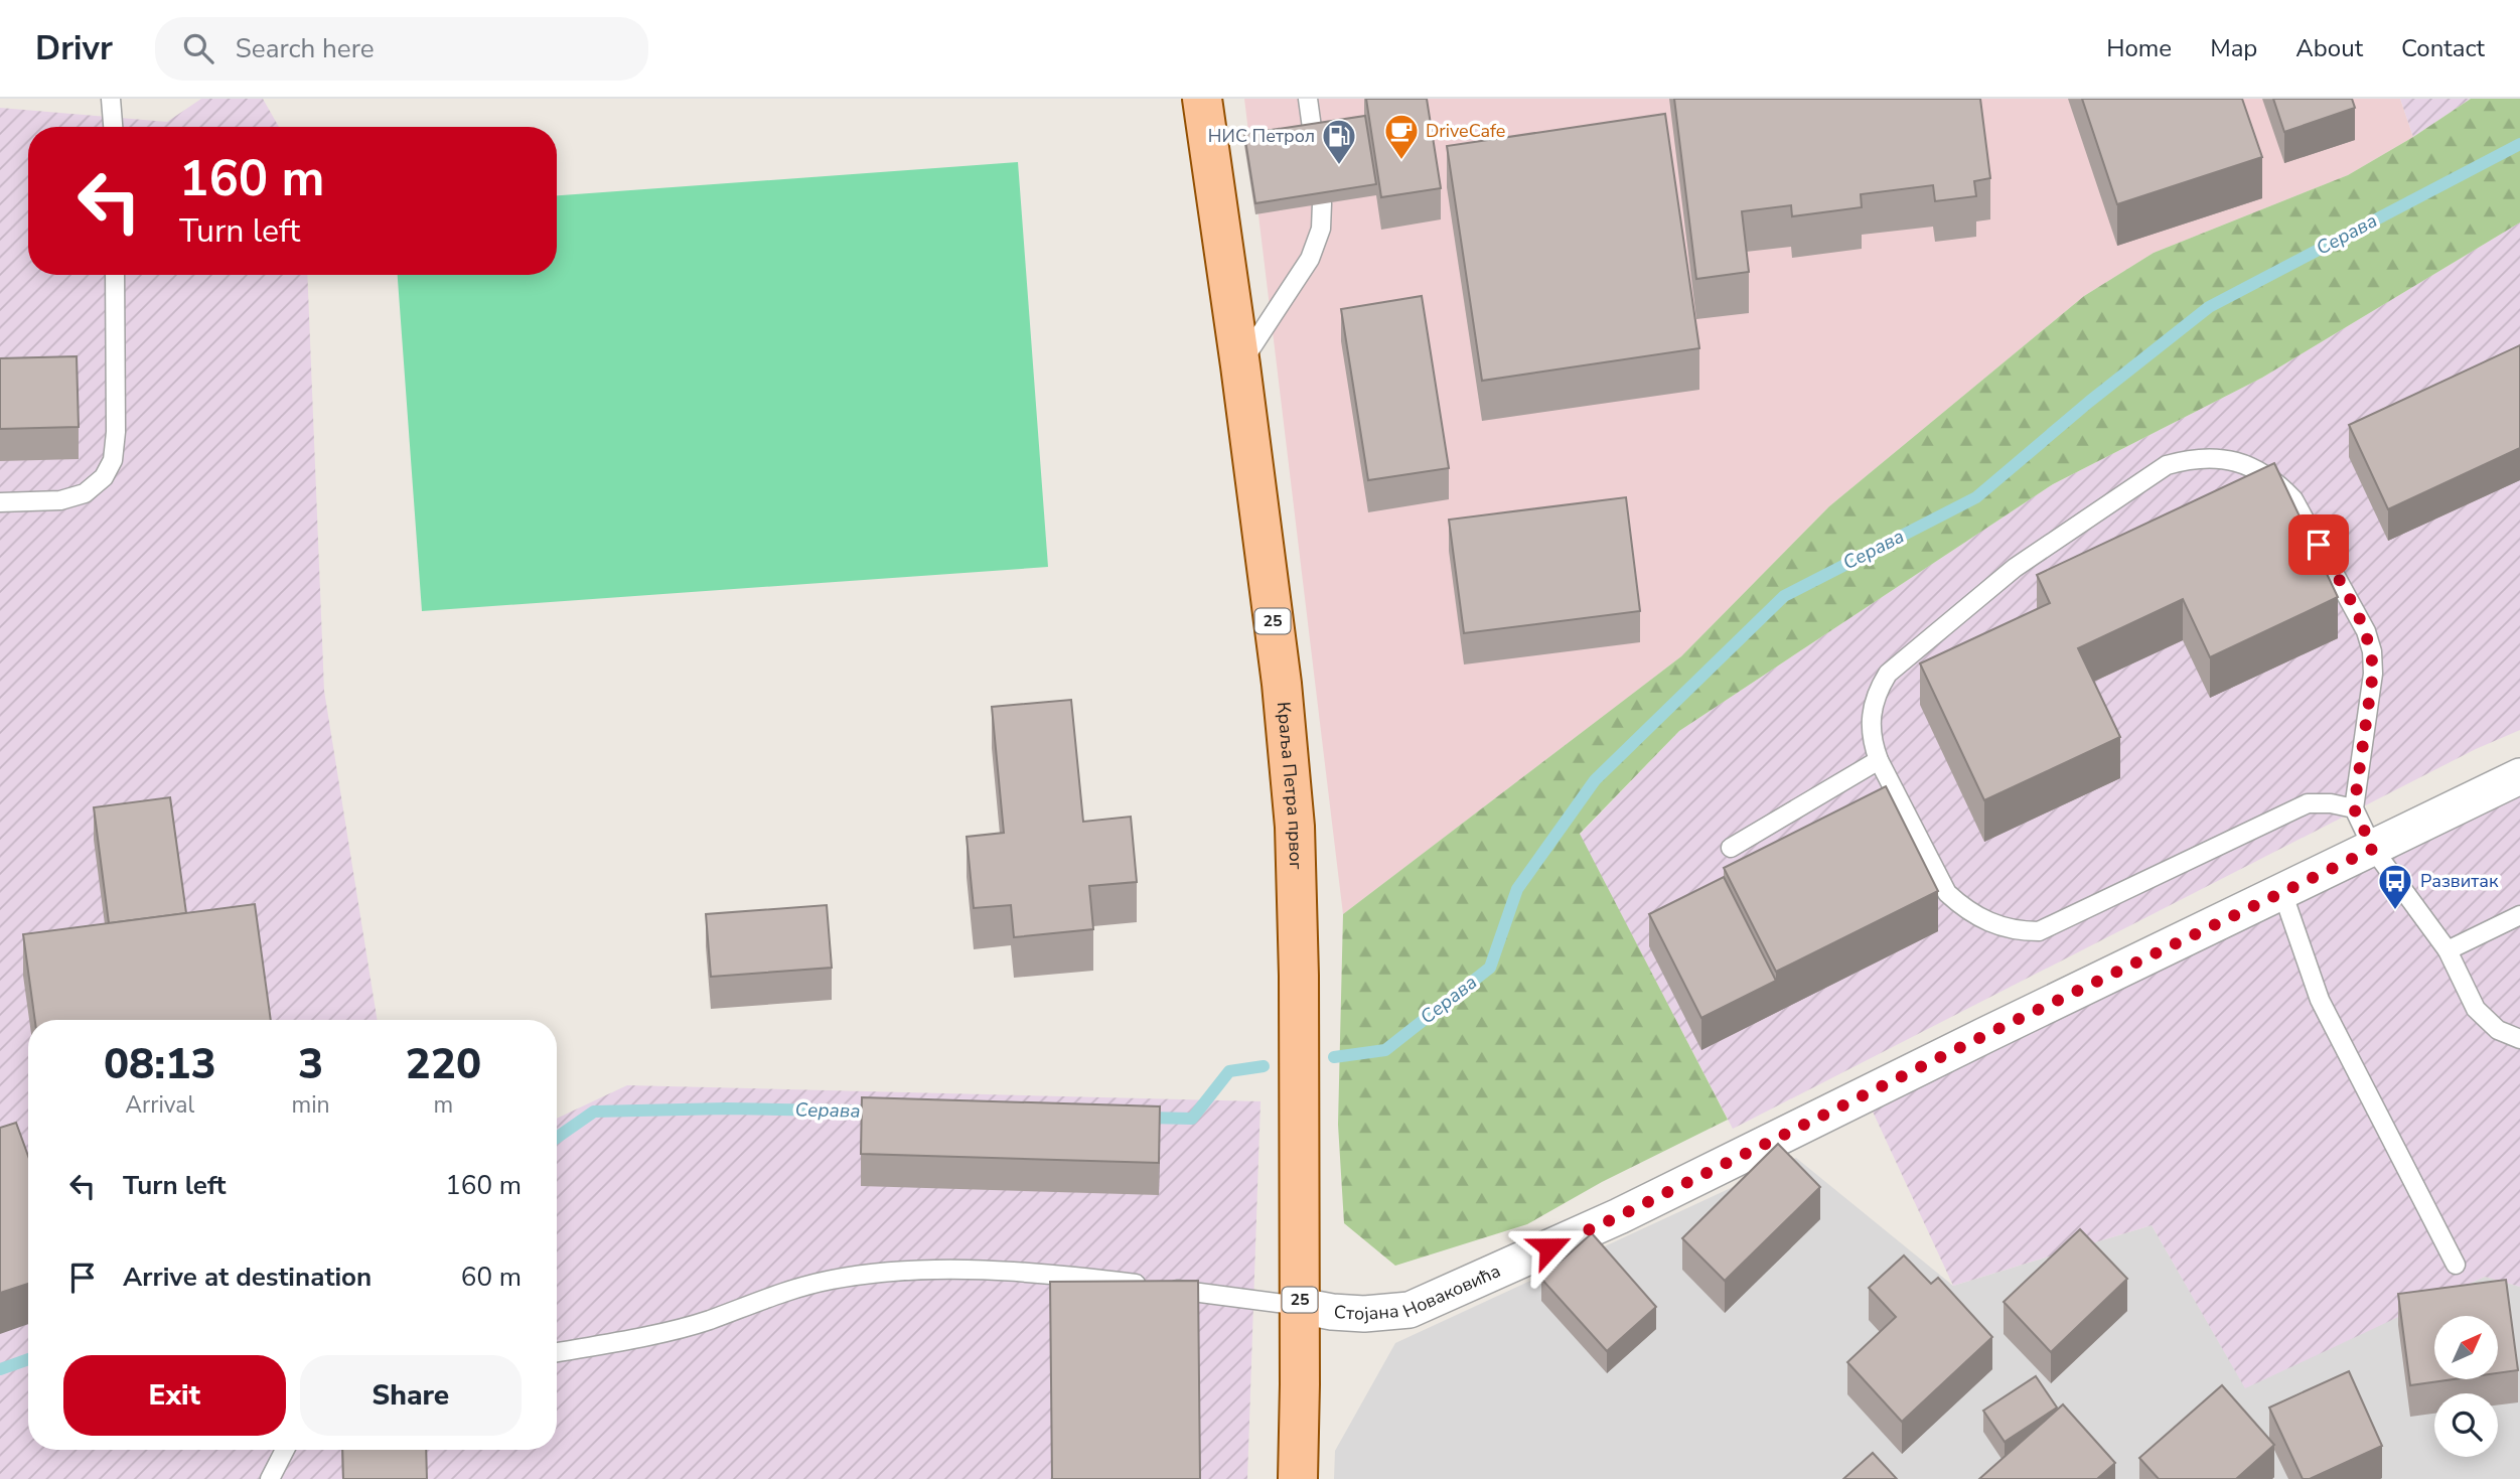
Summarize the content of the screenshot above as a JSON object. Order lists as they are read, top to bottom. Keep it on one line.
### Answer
{"streets":{"main road":["25","Краља Петра првог"],"street":["Стојана Новаковића"]},"crossings":[["Краља Петра првог","Стојана Новаковића"]],"water":["Серава"],"places":{"cafe":["DriveCafe"],"fuel station":["НИС Петрол"],"bus stop":["Развитак"]},"north":"top right","page":{"header":"Drivr","search":"Search here","nav":["Home","Map","About","Contact"],"turn":["160 m","Turn left"],"eta":["08:13","Arrival","3","min","220","m"],"list":[{"name":"Turn left","value":"160 m"},{"name":"Arrive at destination","value":"60 m"}],"buttons":["Exit","Share"]}}
